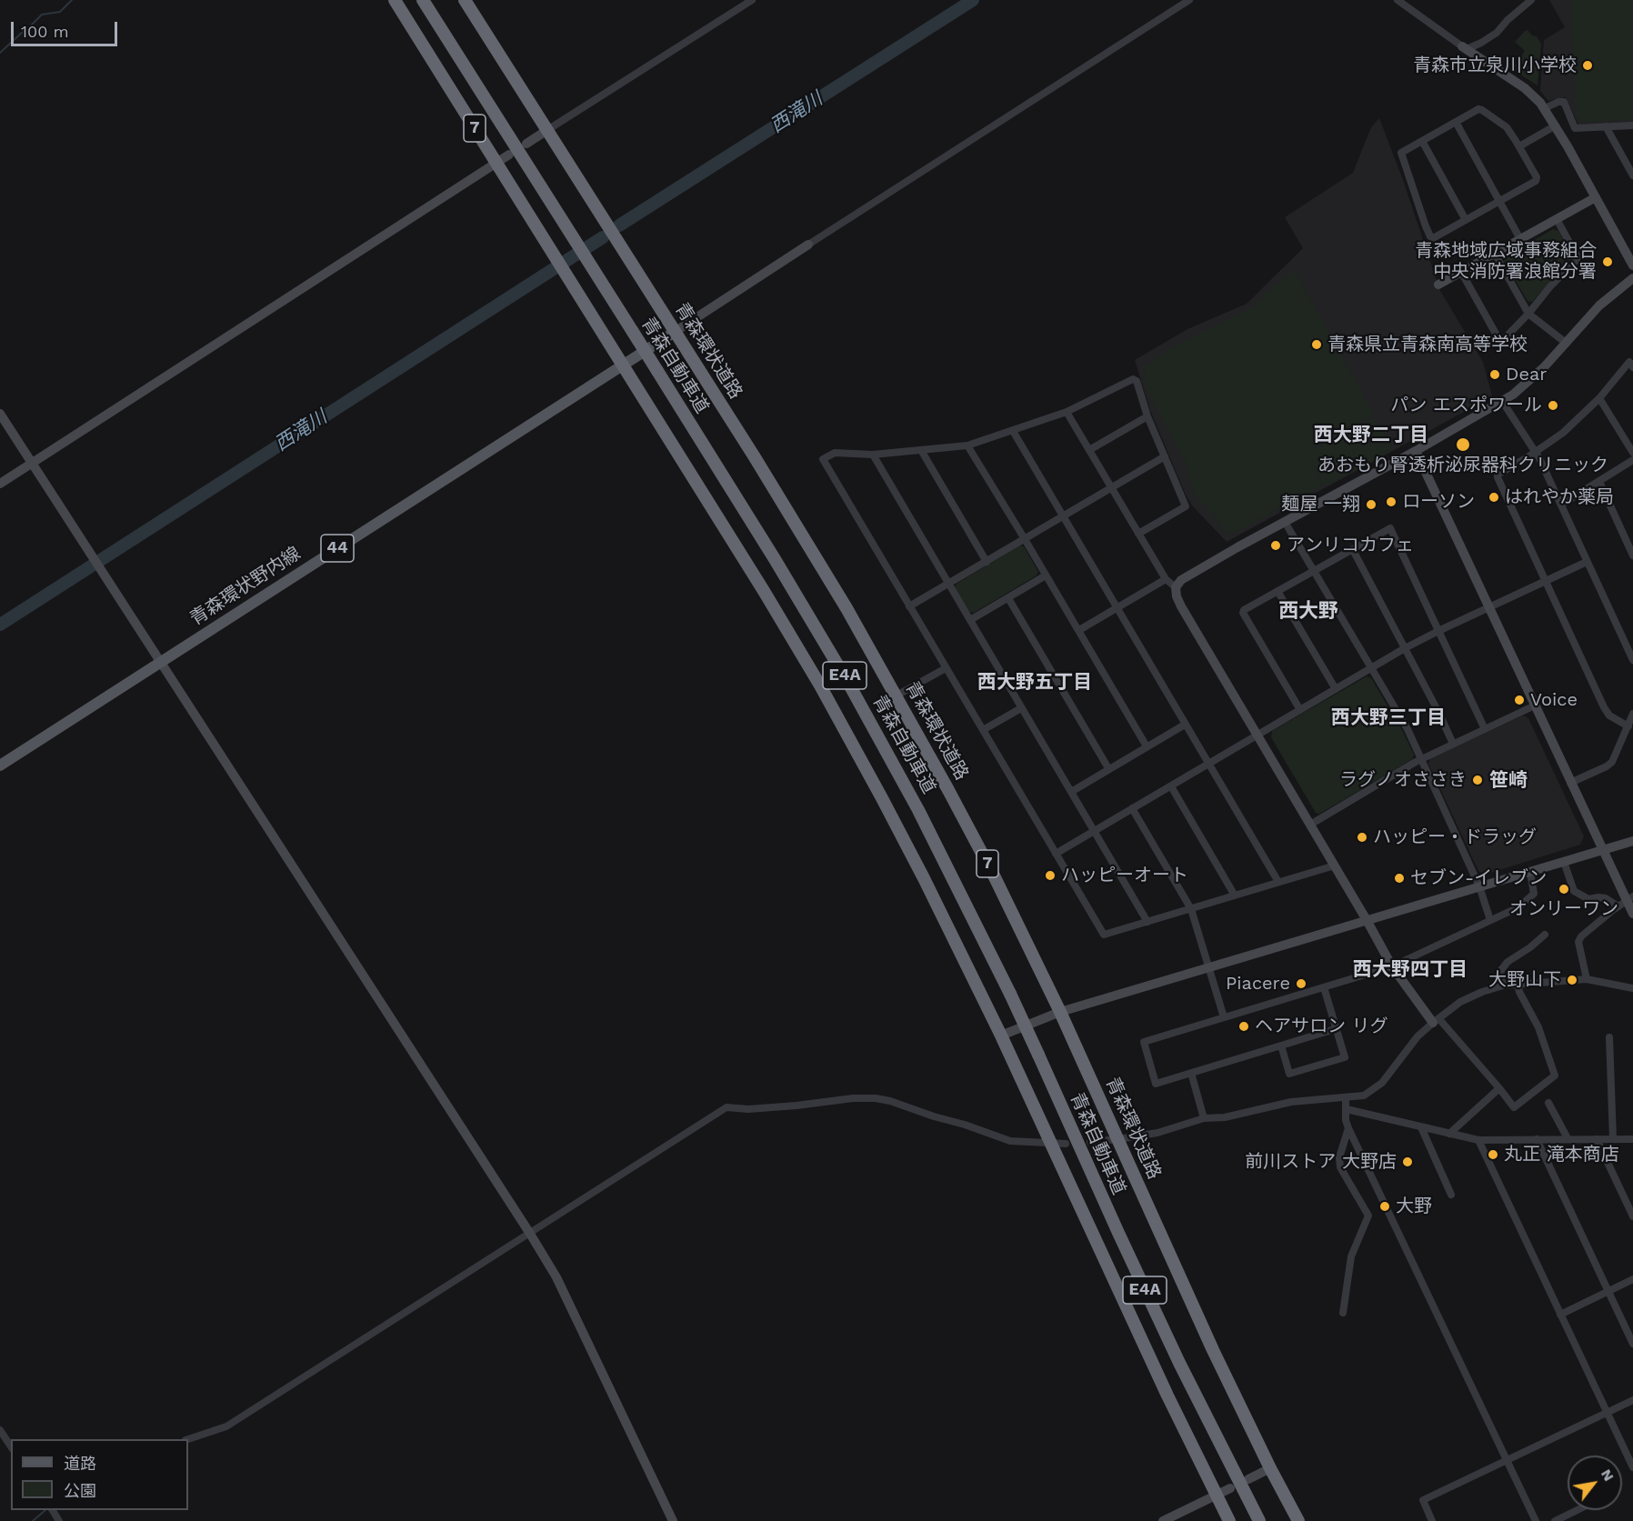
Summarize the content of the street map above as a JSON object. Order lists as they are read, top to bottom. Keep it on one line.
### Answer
{"streets":{"highway":["7","青森環状道路","青森自動車道","E4A"],"main road":["44","青森環状野内線"]},"crossings":[["7","青森環状野内線"],["青森環状道路","青森環状野内線"]],"districts":["西大野二丁目","西大野","西大野五丁目","西大野三丁目","笹崎","西大野四丁目"],"water":["西滝川"],"places":["青森市立泉川小学校","青森地域広域事務組合 中央消防署浪館分署","青森県立青森南高等学校","Dear","パン エスポワール","あおもり腎透析泌尿器科クリニック","はれやか薬局","ローソン","麺屋 一翔","アンリコカフェ","Voice","ラグノオささき","ハッピー・ドラッグ","ハッピーオート","セブン-イレブン","オンリーワン","大野山下","Piacere","ヘアサロン リグ","丸正 滝本商店","前川ストア 大野店","大野"],"legend":["道路","公園"],"scale_bar":"100 m","north":"top right"}
